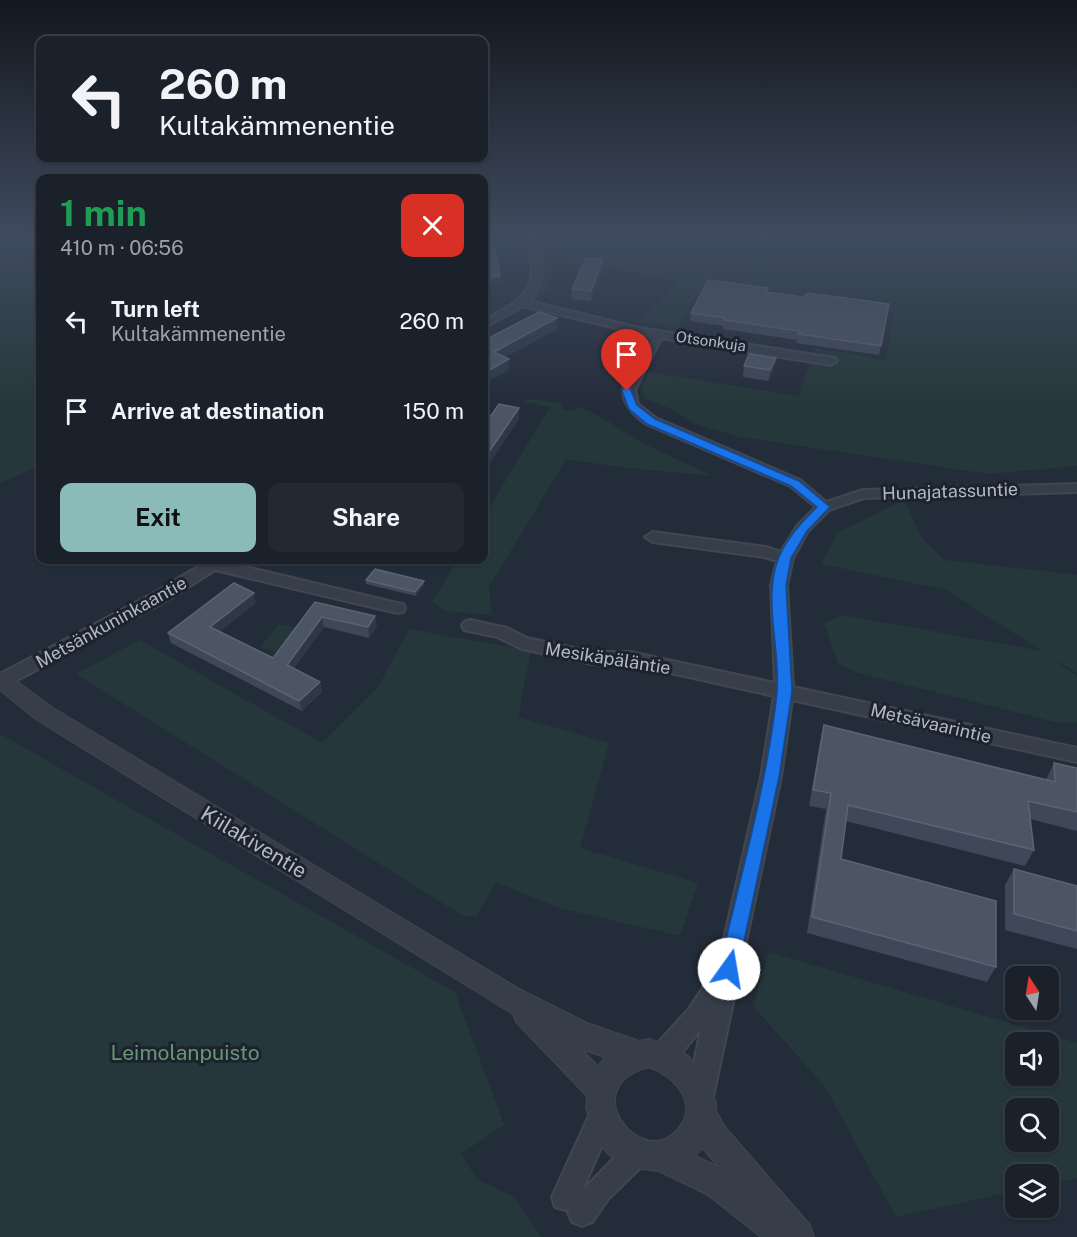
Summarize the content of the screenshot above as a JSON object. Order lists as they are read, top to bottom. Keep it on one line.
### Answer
{"streets":{"street":["Otsonkuja","Hunajatassuntie","Metsänkuninkaantie","Mesikäpäläntie","Metsävaarintie","Kiilakiventie"]},"crossings":[["Metsänkuninkaantie","Kiilakiventie"],["Mesikäpäläntie","Metsävaarintie"]],"parks":["Leimolanpuisto"],"north":"top","page":{"turn":["260 m","Kultakämmenentie"],"heading":["1 min","410 m · 06:56"],"list":[{"name":"Turn left","note":"Kultakämmenentie","value":"260 m"},{"name":"Arrive at destination","value":"150 m"}],"buttons":["Exit","Share"]}}
